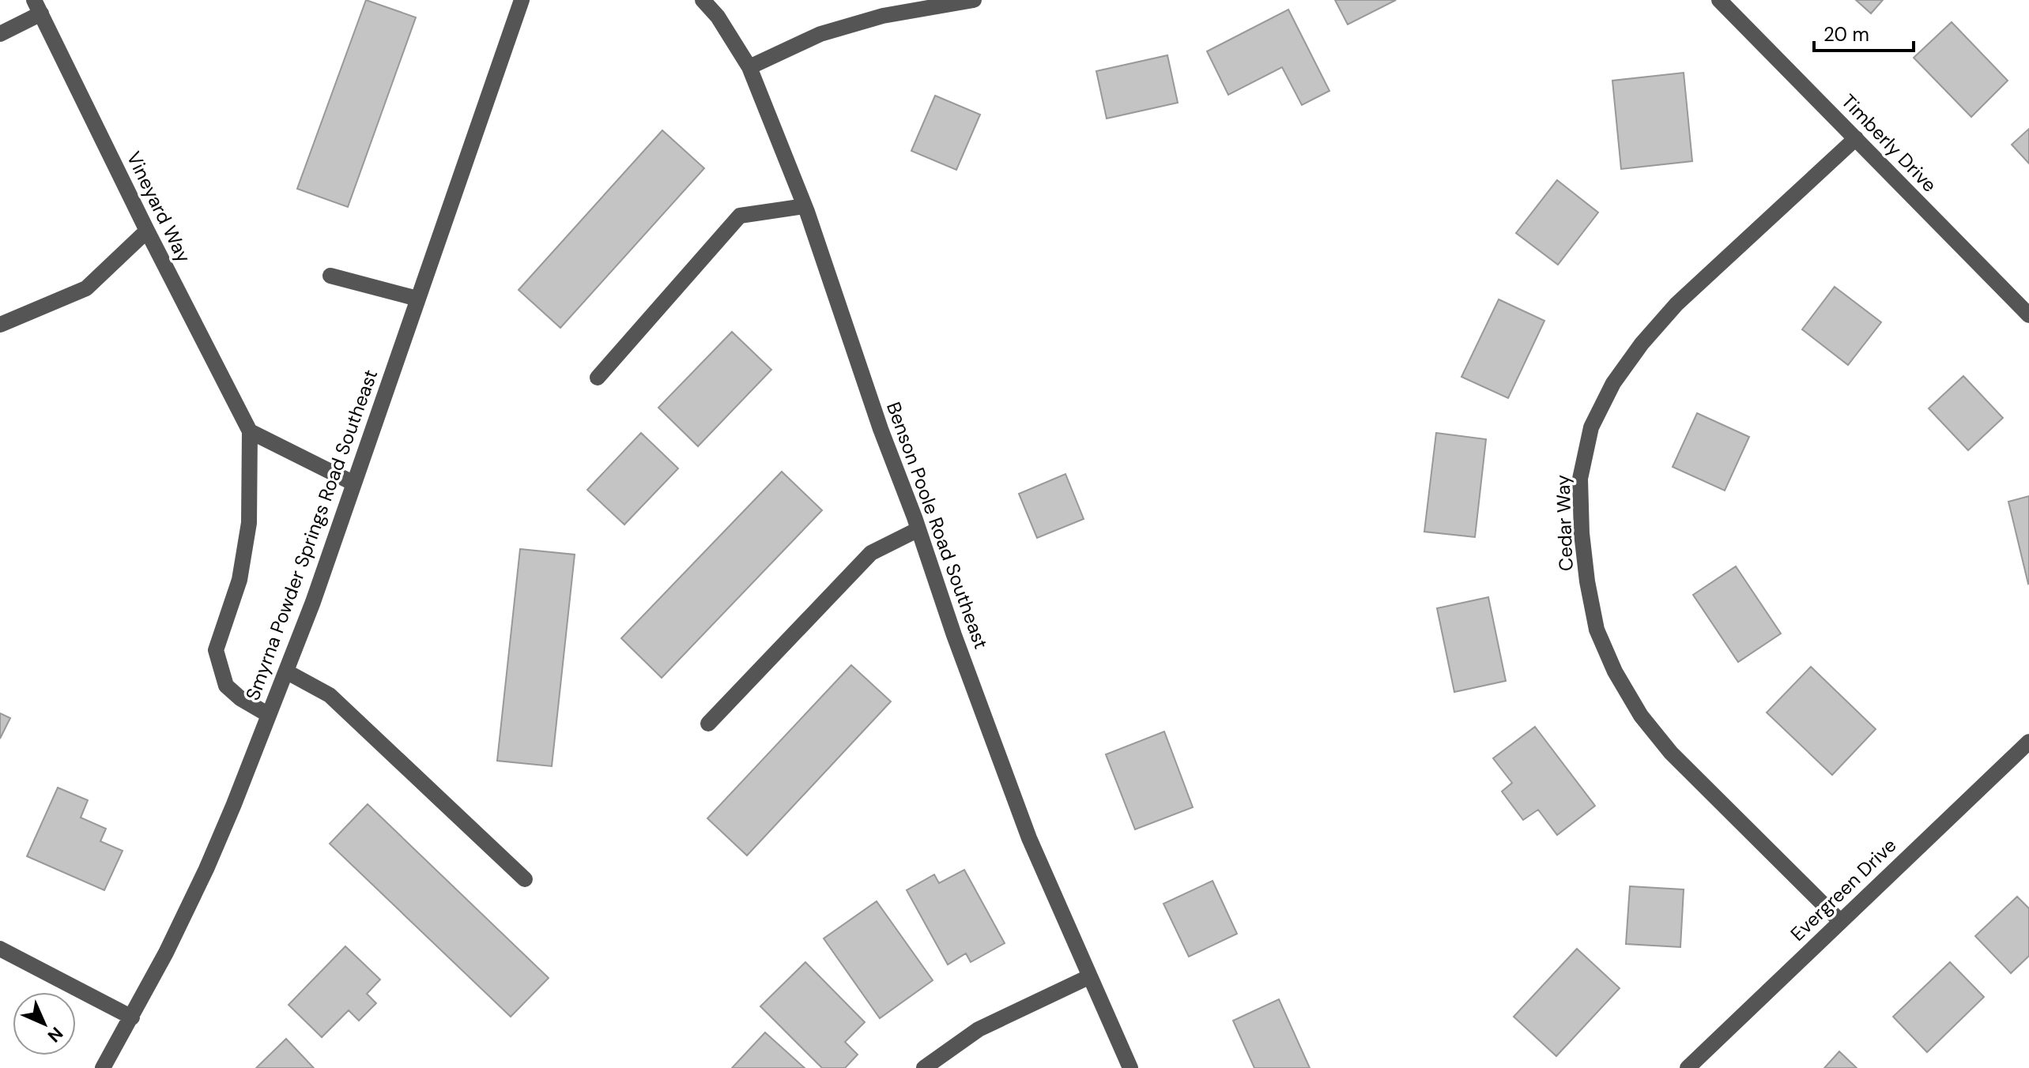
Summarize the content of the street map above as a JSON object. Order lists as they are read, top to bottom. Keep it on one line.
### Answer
{"streets":{"street":["Timberly Drive","Vineyard Way","Cedar Way","Benson Poole Road Southeast","Smyrna Powder Springs Road Southeast","Evergreen Drive"]},"crossings":[["Timberly Drive","Cedar Way"],["Cedar Way","Evergreen Drive"]],"scale_bar":"20 m","north":"bottom right"}
